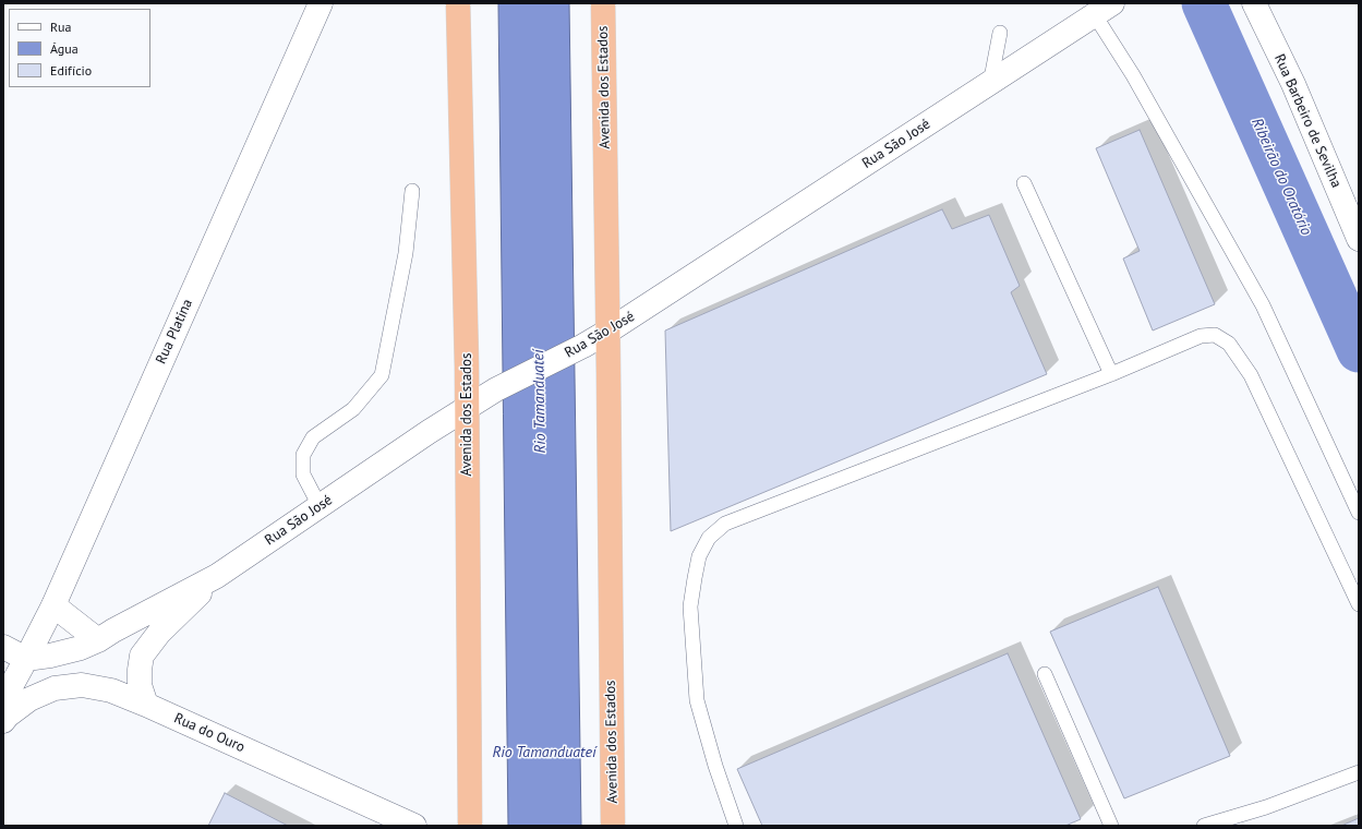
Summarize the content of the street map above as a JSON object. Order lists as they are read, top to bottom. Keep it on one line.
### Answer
{"streets":{"highway":["Avenida dos Estados"],"main road":["Rua Barbeiro de Sevilha","Rua São José","Rua Platina","Rua do Ouro"]},"crossings":[["Avenida dos Estados","Rua São José"],["Rua São José","Rua Platina"]],"water":["Ribeirão do Oratório","Rio Tamanduateí"],"legend":["Rua","Água","Edifício"]}
